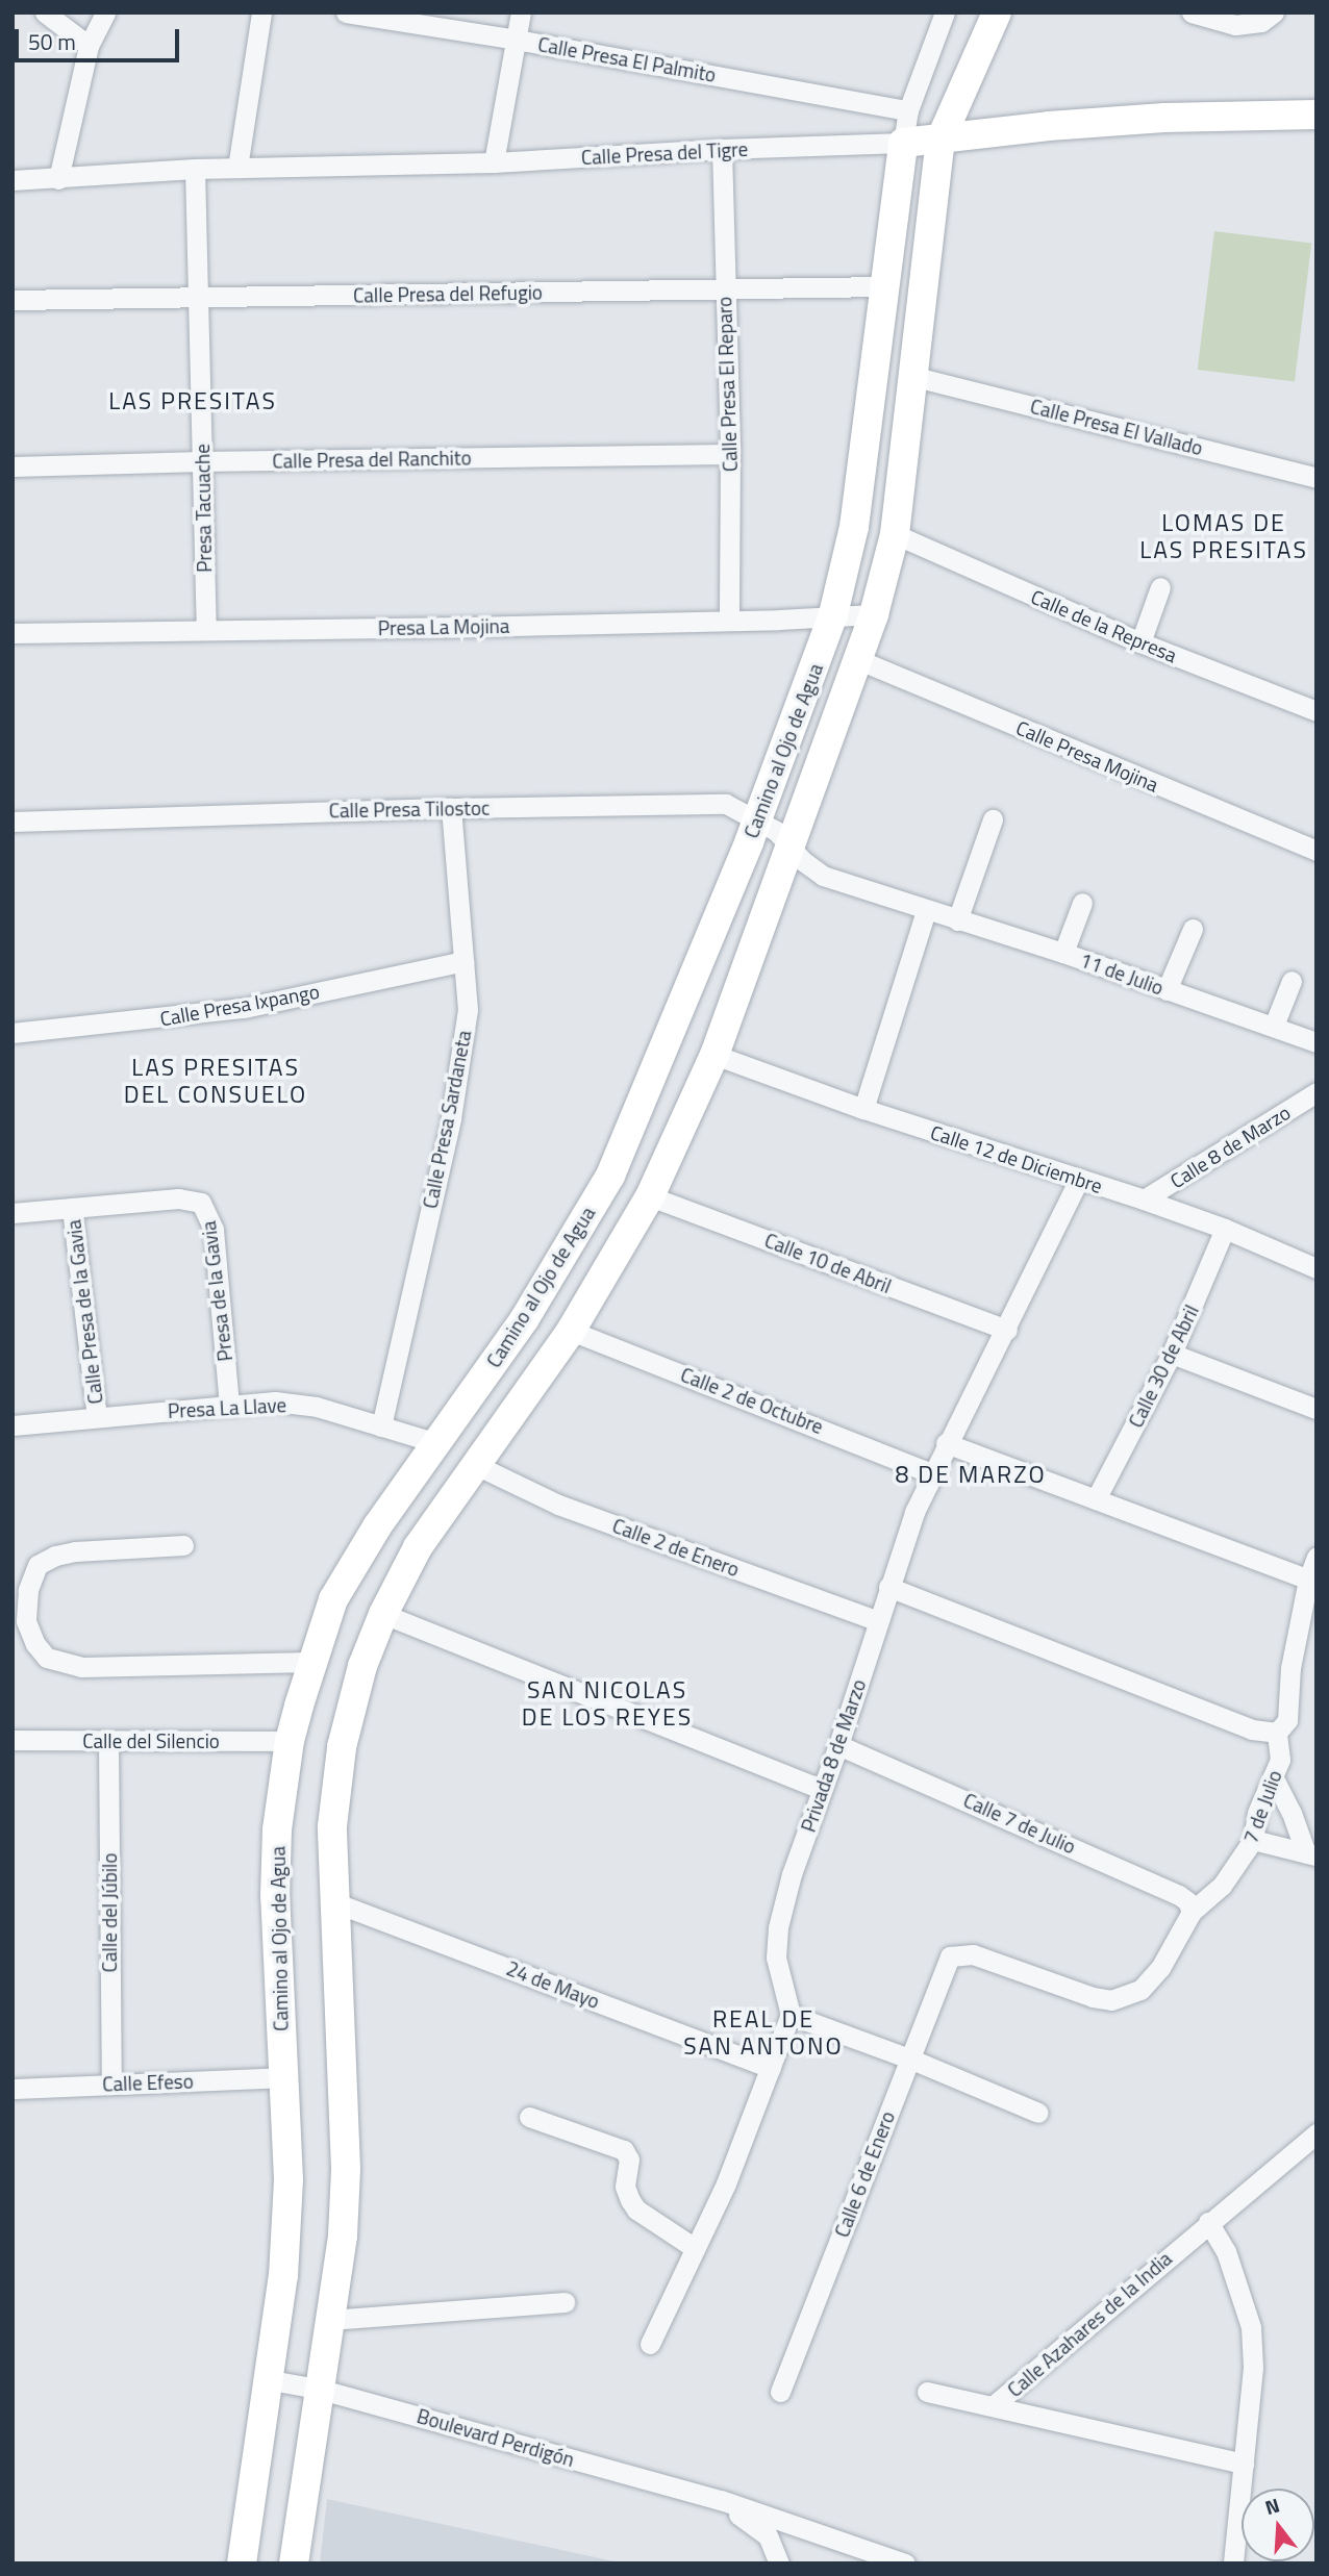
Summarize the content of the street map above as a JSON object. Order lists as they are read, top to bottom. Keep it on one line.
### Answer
{"streets":{"street":["Calle Presa El Palmito","Calle Presa del Tigre","Calle Presa del Refugio","Calle Presa El Reparo","Calle Presa El Vallado","Calle Presa del Ranchito","Presa Tacuache","Calle de la Represa","Presa La Mojina","Camino al Ojo de Agua","Calle Presa Mojina","Calle Presa Tilostoc","11 de Julio","Calle Presa Ixpango","Calle Presa Sardaneta","Calle 8 de Marzo","Calle 12 de Diciembre","Calle 10 de Abril","Presa de la Gavia","Calle Presa de la Gavia","Calle 30 de Abril","Calle 2 de Octubre","Presa La Llave","Calle 2 de Enero","Calle del Silencio","Privada 8 de Marzo","7 de Julio","Calle 7 de Julio","Calle del Júbilo","24 de Mayo","Calle Efeso","Calle 6 de Enero","Calle Azahares de la India","Boulevard Perdigón"]},"crossings":[["Calle Presa El Palmito","Camino al Ojo de Agua"],["Calle Presa del Tigre","Calle Presa El Reparo"],["Calle Presa del Tigre","Presa Tacuache"],["Calle Presa del Tigre","Camino al Ojo de Agua"],["Calle Presa del Refugio","Calle Presa El Reparo"],["Calle Presa del Refugio","Presa Tacuache"],["Calle Presa del Refugio","Camino al Ojo de Agua"],["Calle Presa El Reparo","Calle Presa del Ranchito"],["Calle Presa El Reparo","Presa La Mojina"],["Calle Presa El Vallado","Camino al Ojo de Agua"],["Calle Presa del Ranchito","Presa Tacuache"],["Presa Tacuache","Presa La Mojina"],["Calle de la Represa","Camino al Ojo de Agua"],["Presa La Mojina","Camino al Ojo de Agua"],["Camino al Ojo de Agua","Calle Presa Mojina"],["Camino al Ojo de Agua","Calle Presa Tilostoc"],["Camino al Ojo de Agua","11 de Julio"],["Camino al Ojo de Agua","Calle 12 de Diciembre"],["Camino al Ojo de Agua","Calle 10 de Abril"],["Camino al Ojo de Agua","Calle 2 de Octubre"],["Camino al Ojo de Agua","Presa La Llave"],["Camino al Ojo de Agua","Calle 2 de Enero"],["Camino al Ojo de Agua","Calle del Silencio"],["Camino al Ojo de Agua","24 de Mayo"],["Camino al Ojo de Agua","Calle Efeso"],["Camino al Ojo de Agua","Boulevard Perdigón"],["Calle Presa Tilostoc","11 de Julio"],["Calle Presa Tilostoc","Calle Presa Sardaneta"],["Calle Presa Ixpango","Calle Presa Sardaneta"],["Calle Presa Sardaneta","Presa La Llave"],["Calle 8 de Marzo","Calle 12 de Diciembre"],["Calle 12 de Diciembre","Calle 30 de Abril"],["Calle 12 de Diciembre","Privada 8 de Marzo"],["Calle 10 de Abril","Privada 8 de Marzo"],["Presa de la Gavia","Calle Presa de la Gavia"],["Presa de la Gavia","Presa La Llave"],["Calle Presa de la Gavia","Presa La Llave"],["Calle 2 de Octubre","Privada 8 de Marzo"],["Calle 2 de Enero","Privada 8 de Marzo"],["Calle del Silencio","Calle del Júbilo"],["Privada 8 de Marzo","Calle 7 de Julio"],["7 de Julio","Calle 7 de Julio"],["7 de Julio","Calle 6 de Enero"],["Calle del Júbilo","Calle Efeso"]],"districts":["LAS PRESITAS","LOMAS DE LAS PRESITAS","LAS PRESITAS DEL CONSUELO","8 DE MARZO","SAN NICOLAS DE LOS REYES","REAL DE SAN ANTONO"],"scale_bar":"50 m","north":"top"}
